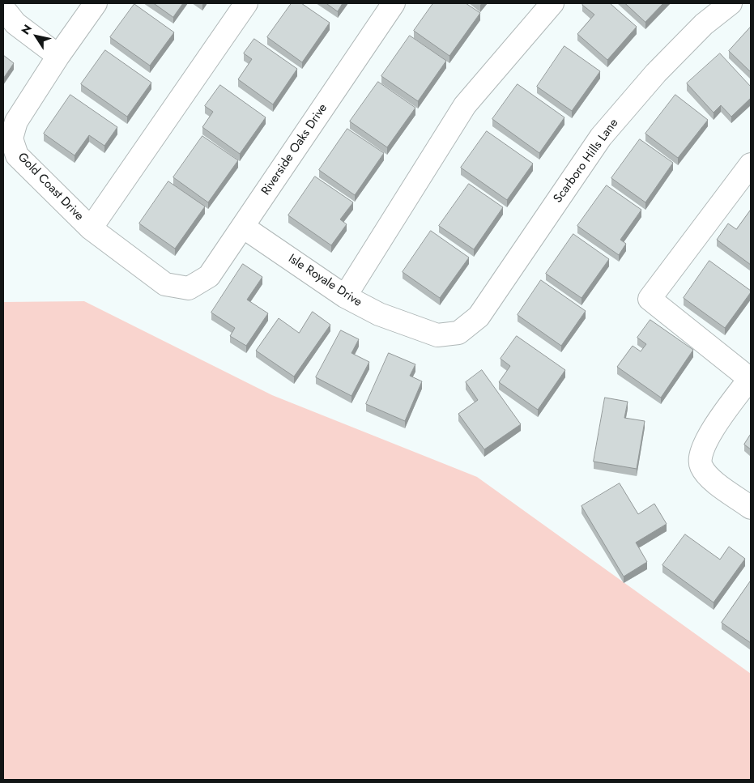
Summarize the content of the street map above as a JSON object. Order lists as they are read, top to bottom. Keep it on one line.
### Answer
{"streets":{"street":["Riverside Oaks Drive","Scarboro Hills Lane","Gold Coast Drive","Isle Royale Drive"]},"crossings":[["Riverside Oaks Drive","Gold Coast Drive"],["Riverside Oaks Drive","Isle Royale Drive"],["Scarboro Hills Lane","Isle Royale Drive"]],"north":"top left"}
